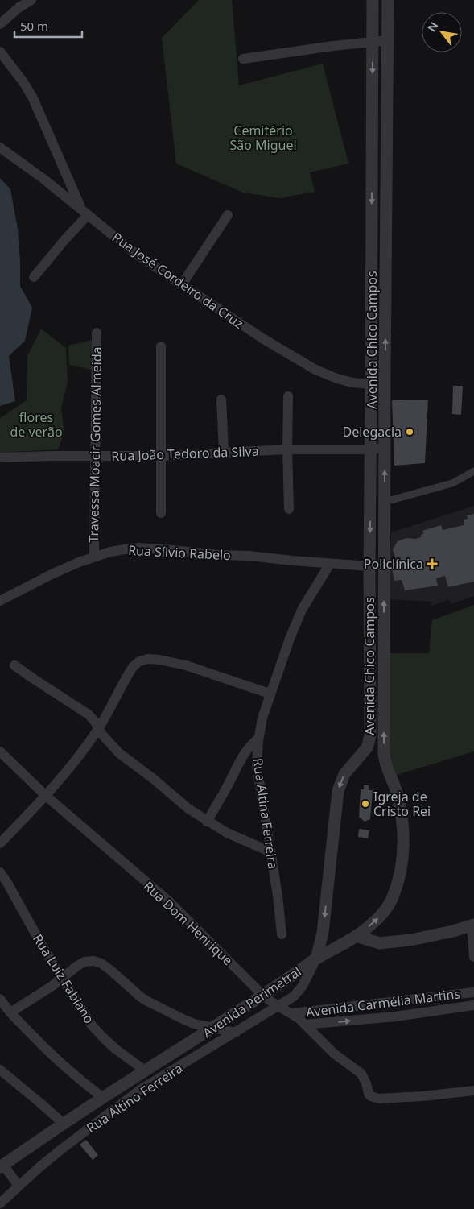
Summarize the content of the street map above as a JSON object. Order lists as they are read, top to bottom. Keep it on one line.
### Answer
{"streets":{"street":["Rua José Cordeiro da Cruz","Avenida Chico Campos","Travessa Moacir Gomes Almeida","Rua João Tedoro da Silva","Rua Sílvio Rabelo","Rua Altina Ferreira","Rua Dom Henrique","Rua Luiz Fabiano","Avenida Perimetral","Avenida Carmélia Martins","Rua Altino Ferreira"]},"crossings":[["Rua José Cordeiro da Cruz","Avenida Chico Campos"],["Avenida Chico Campos","Rua João Tedoro da Silva"],["Avenida Chico Campos","Rua Sílvio Rabelo"],["Avenida Chico Campos","Avenida Perimetral"],["Avenida Chico Campos","Rua Altino Ferreira"],["Travessa Moacir Gomes Almeida","Rua João Tedoro da Silva"],["Travessa Moacir Gomes Almeida","Rua Sílvio Rabelo"],["Rua Sílvio Rabelo","Rua Altina Ferreira"],["Rua Dom Henrique","Avenida Perimetral"],["Rua Dom Henrique","Avenida Carmélia Martins"],["Rua Dom Henrique","Rua Altino Ferreira"],["Rua Luiz Fabiano","Avenida Perimetral"],["Avenida Perimetral","Rua Altino Ferreira"]],"parks":["Cemitério São Miguel","flores de verão"],"places":{"other":["Delegacia","Igreja de Cristo Rei"],"health":["Policlínica"]},"scale_bar":"50 m","north":"top left"}
